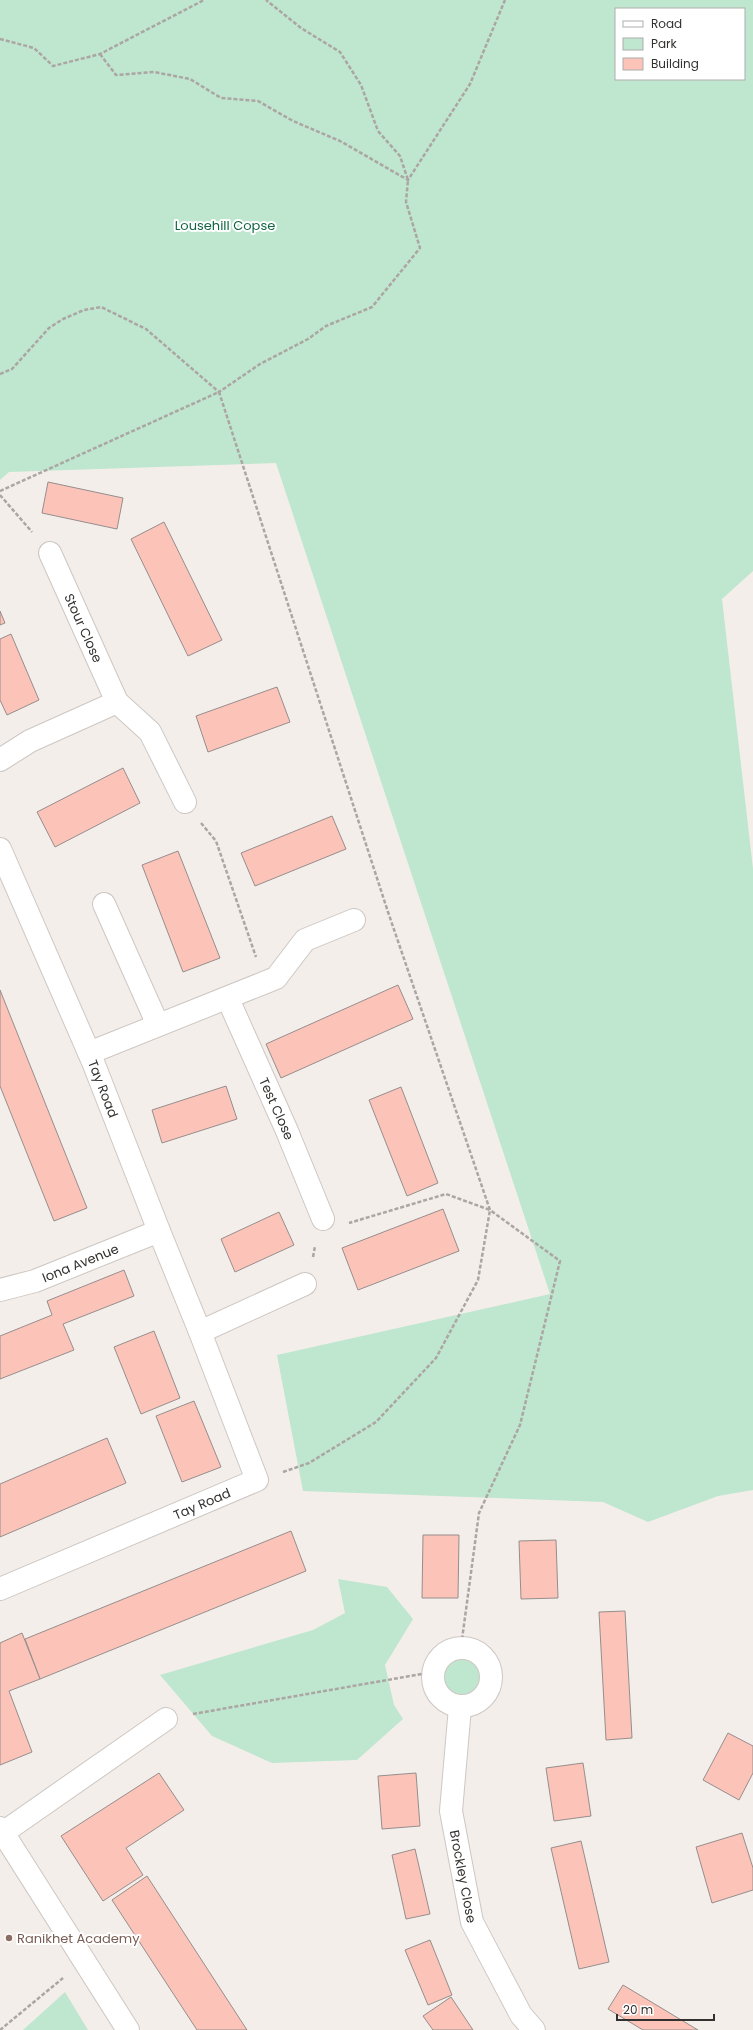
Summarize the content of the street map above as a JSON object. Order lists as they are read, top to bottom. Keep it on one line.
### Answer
{"streets":{"street":["Stour Close","Tay Road","Test Close","Iona Avenue","Brockley Close"]},"crossings":[["Tay Road","Iona Avenue"]],"parks":["Lousehill Copse"],"places":["Ranikhet Academy"],"legend":["Road","Park","Building"],"scale_bar":"20 m"}
